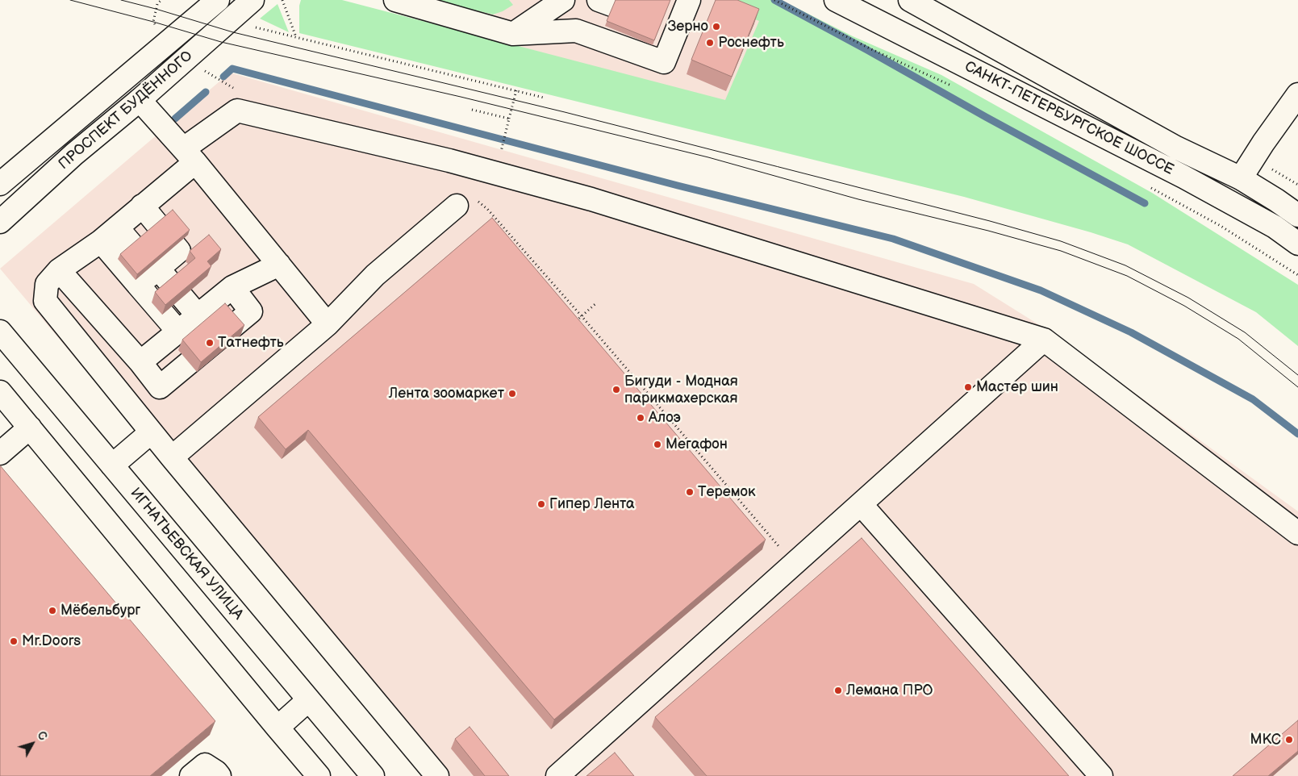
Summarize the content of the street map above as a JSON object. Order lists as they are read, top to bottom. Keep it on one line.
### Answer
{"streets":{"main road":["ПРОСПЕКТ БУДЁННОГО","САНКТ-ПЕТЕРБУРГСКОЕ ШОССЕ","ИГНАТЬЕВСКАЯ УЛИЦА"]},"places":["Зерно","Роснефть","Татнефть","Мастер шин","Бигуди - Модная парикмахерская","Лента зоомаркет","Алоэ","Мегафон","Теремок","Гипер Лента","Мёбельбург","Mr.Doors","Лемана ПРО","МКС"],"north":"top right"}
